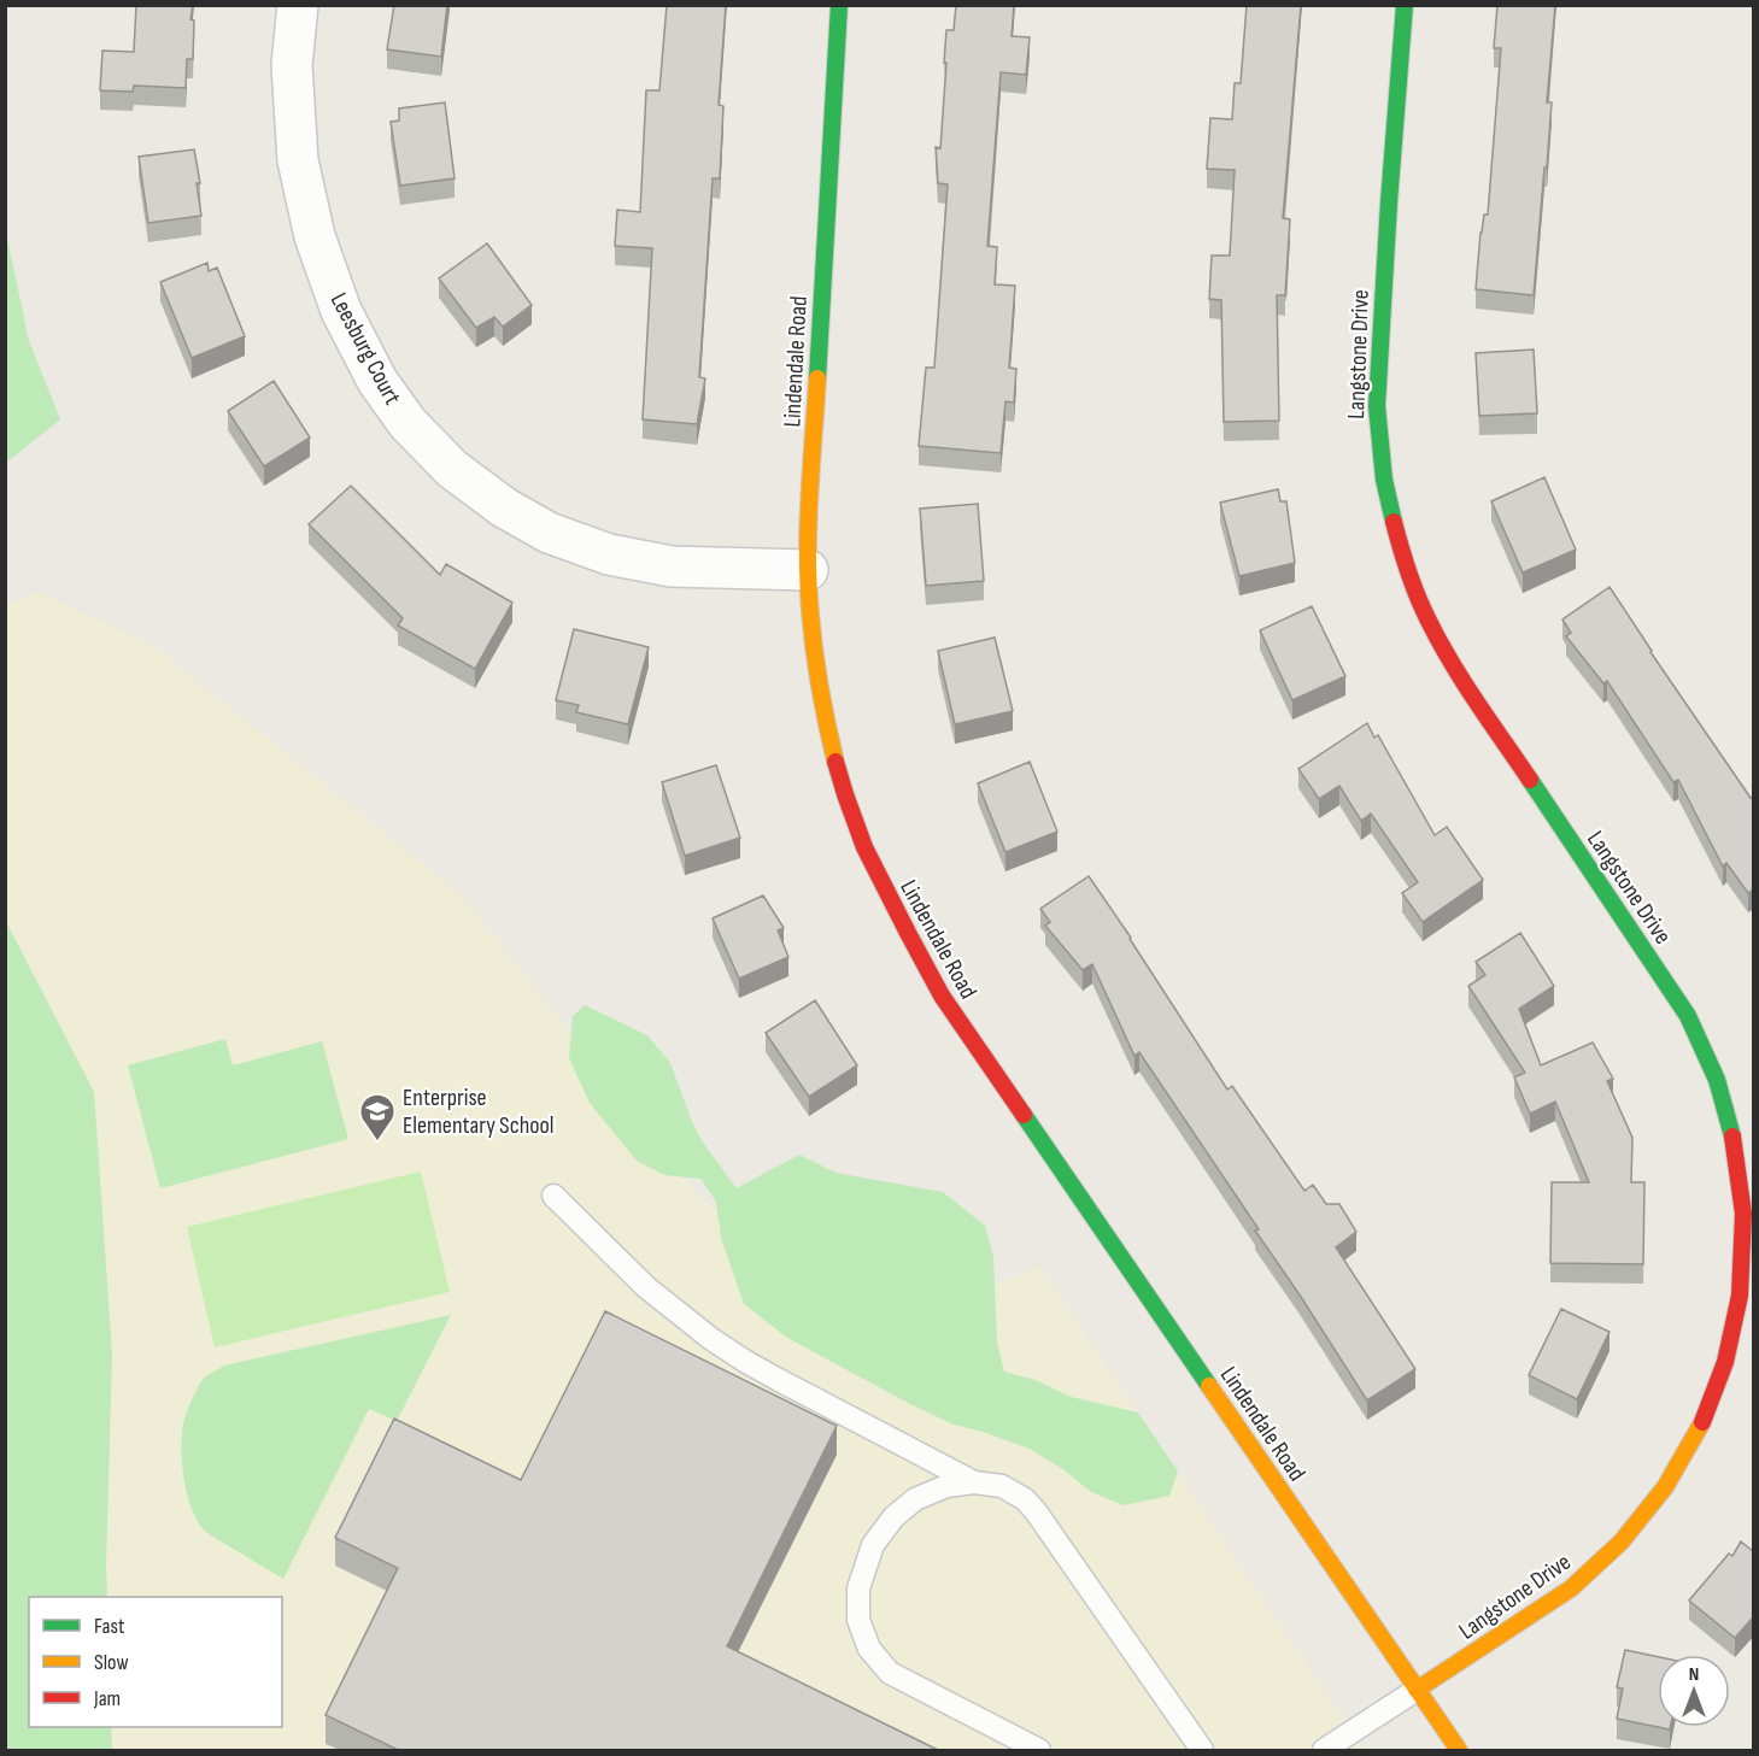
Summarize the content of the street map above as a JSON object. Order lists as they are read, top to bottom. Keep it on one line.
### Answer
{"streets":{"street":["Leesburg Court","Langstone Drive","Lindendale Road"]},"crossings":[["Leesburg Court","Lindendale Road"],["Langstone Drive","Lindendale Road"]],"places":{"school or university":["Enterprise Elementary School"]},"legend":["Fast","Slow","Jam"],"north":"top"}
